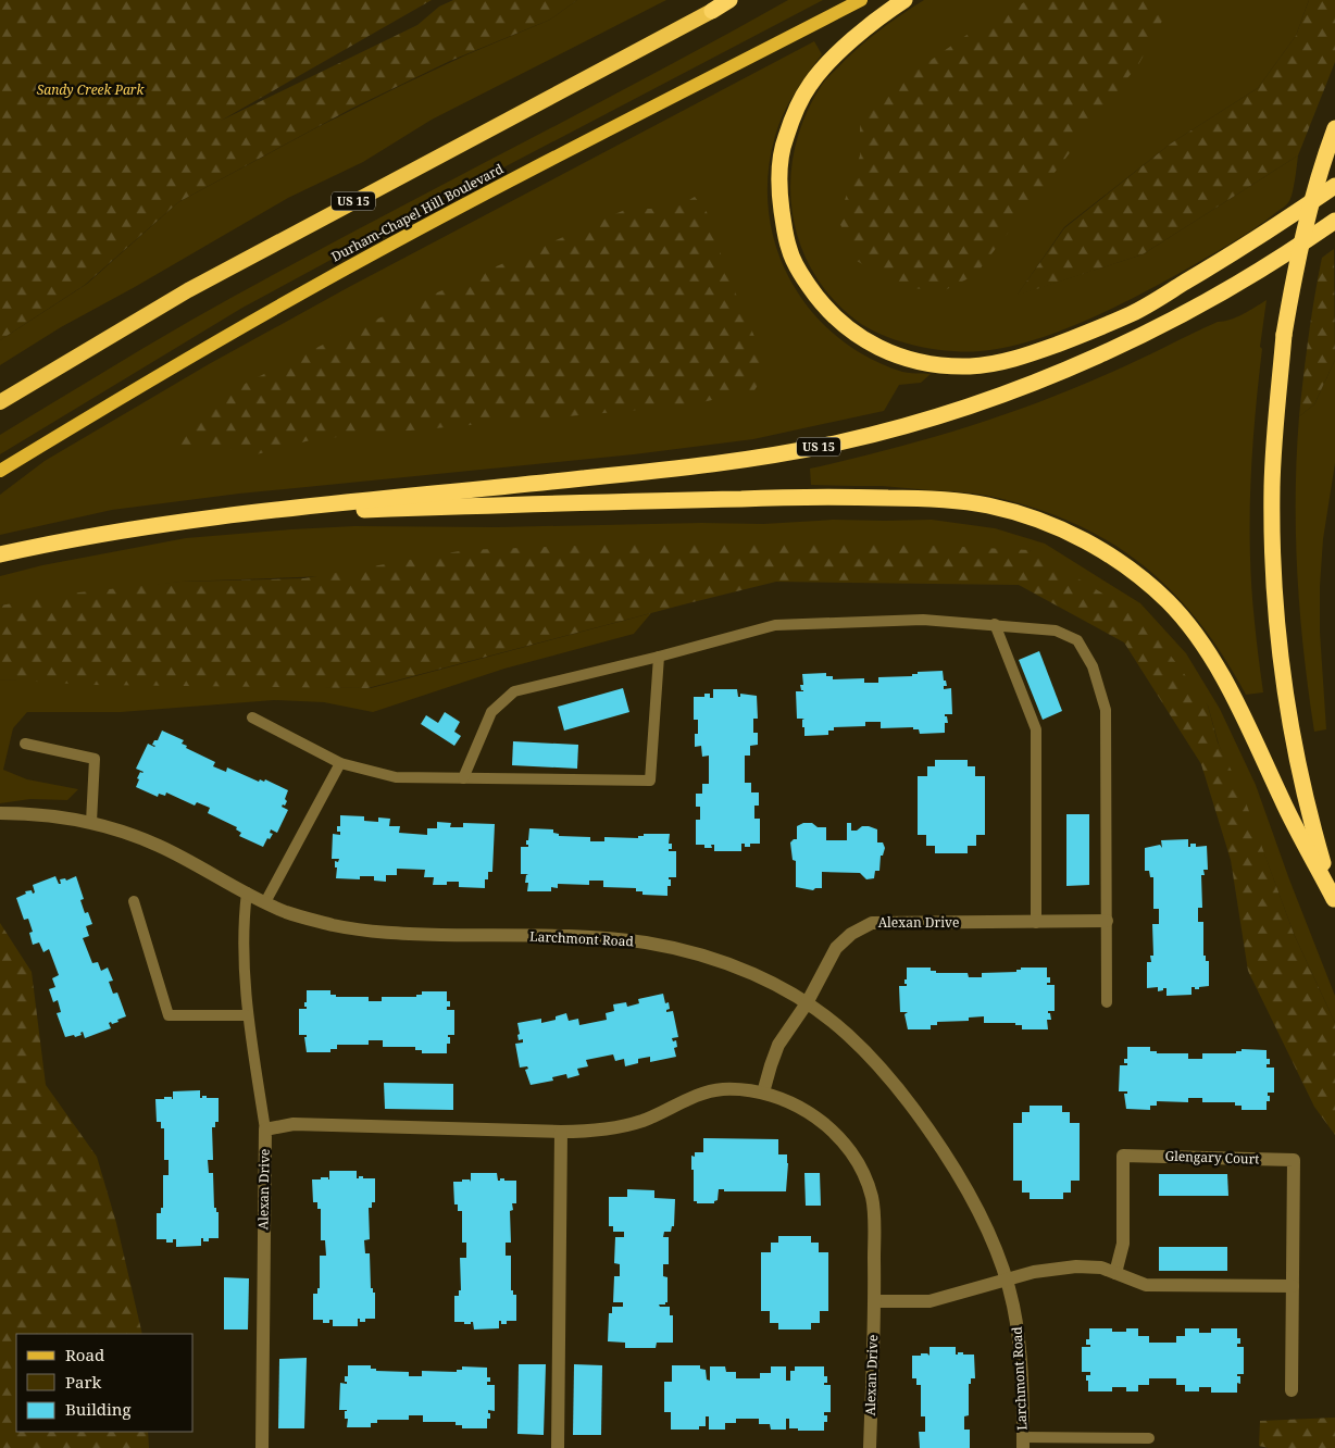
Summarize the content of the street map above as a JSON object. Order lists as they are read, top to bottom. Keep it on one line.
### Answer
{"streets":{"highway":["US 15"],"main road":["Durham-Chapel Hill Boulevard"],"street":["Alexan Drive","Larchmont Road","Glengary Court"]},"crossings":[["Alexan Drive","Larchmont Road"]],"parks":["Sandy Creek Park"],"legend":["Road","Park","Building"]}
